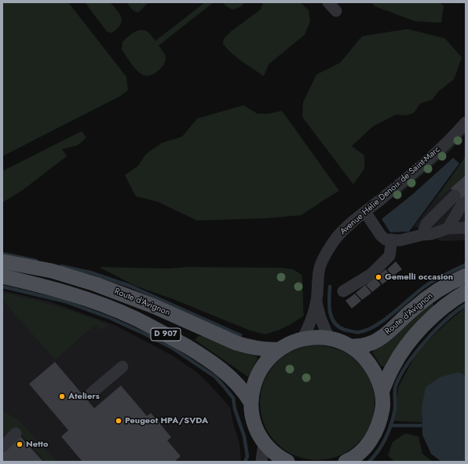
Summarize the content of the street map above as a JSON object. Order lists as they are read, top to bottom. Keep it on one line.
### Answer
{"streets":{"main road":["Route d'Avignon","D 907"],"street":["Avenue Hélie Denoix de Saint-Marc"]},"crossings":[["Avenue Hélie Denoix de Saint-Marc","D 907"],["Route d'Avignon","D 907"]],"places":["Gemelli occasion","Ateliers","Peugeot HPA/SVDA","Netto"]}
